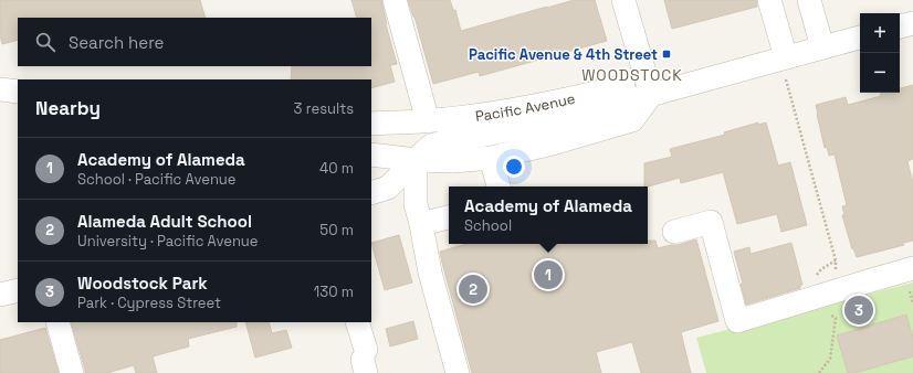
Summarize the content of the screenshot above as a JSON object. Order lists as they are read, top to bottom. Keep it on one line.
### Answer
{"streets":{"street":["Pacific Avenue"]},"districts":["WOODSTOCK"],"places":{"transit":["Pacific Avenue & 4th Street"]},"page":{"map_buttons":["+","−"],"search":"Search here","heading":["Nearby","3 results"],"list":[{"mark":"1","name":"Academy of Alameda","note":"School · Pacific Avenue","value":"40 m"},{"mark":"2","name":"Alameda Adult School","note":"University · Pacific Avenue","value":"50 m"},{"mark":"3","name":"Woodstock Park","note":"Park · Cypress Street","value":"130 m"}],"popup":["Academy of Alameda","School"],"pins":["1","2","3"]}}
